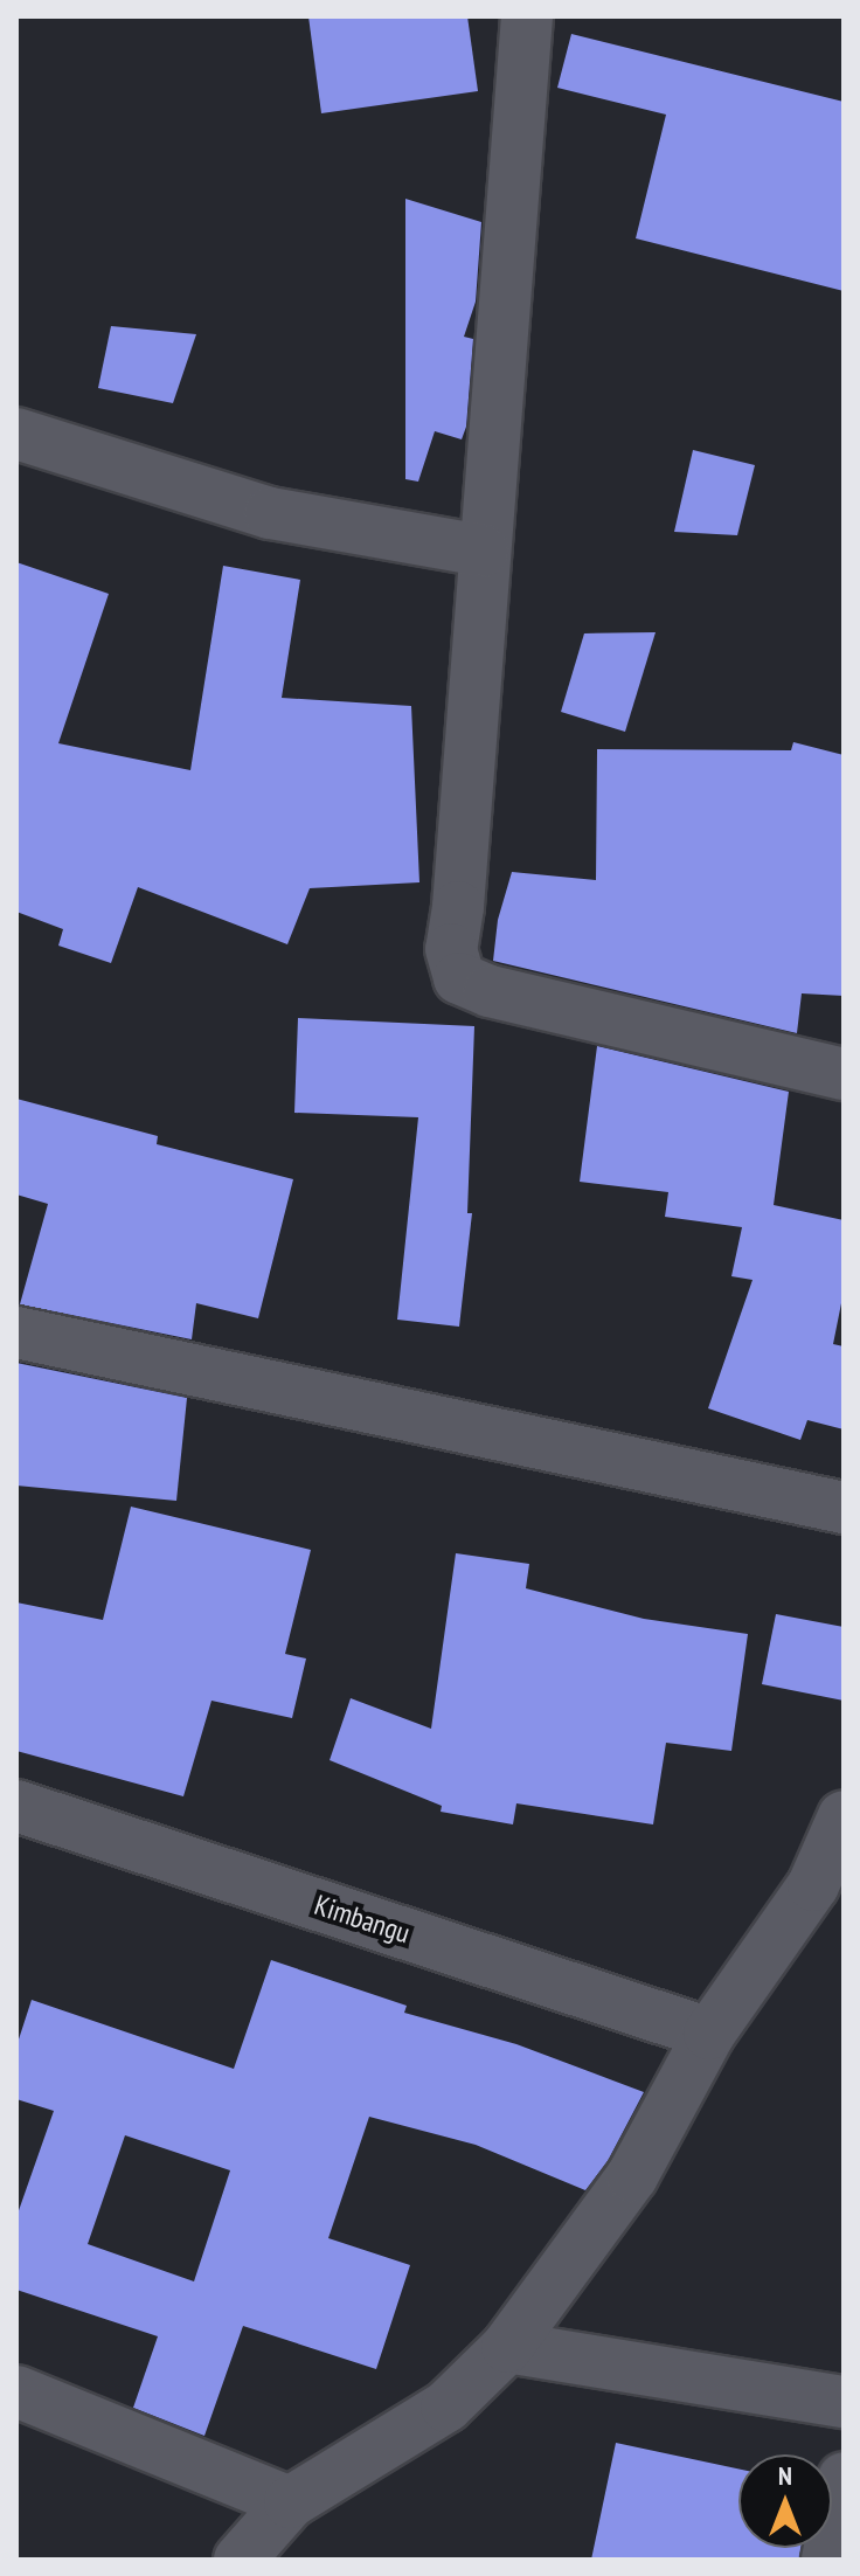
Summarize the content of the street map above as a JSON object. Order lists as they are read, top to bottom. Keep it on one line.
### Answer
{"streets":{"street":["Kimbangu"]},"north":"top"}
